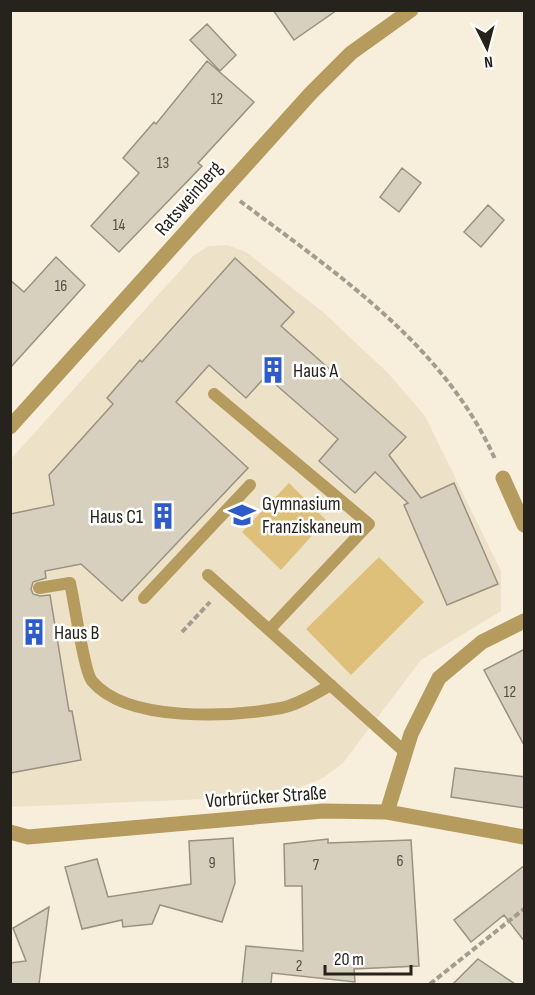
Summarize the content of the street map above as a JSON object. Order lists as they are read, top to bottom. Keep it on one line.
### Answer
{"streets":{"street":["Ratsweinberg","Vorbrücker Straße"]},"places":{"building":["Haus A","Haus C1","Haus B"],"school or university":["Gymnasium Franziskaneum"]},"house_numbers":["12","13","14","16","12","6","9","7","2"],"scale_bar":"20 m","north":"bottom"}
